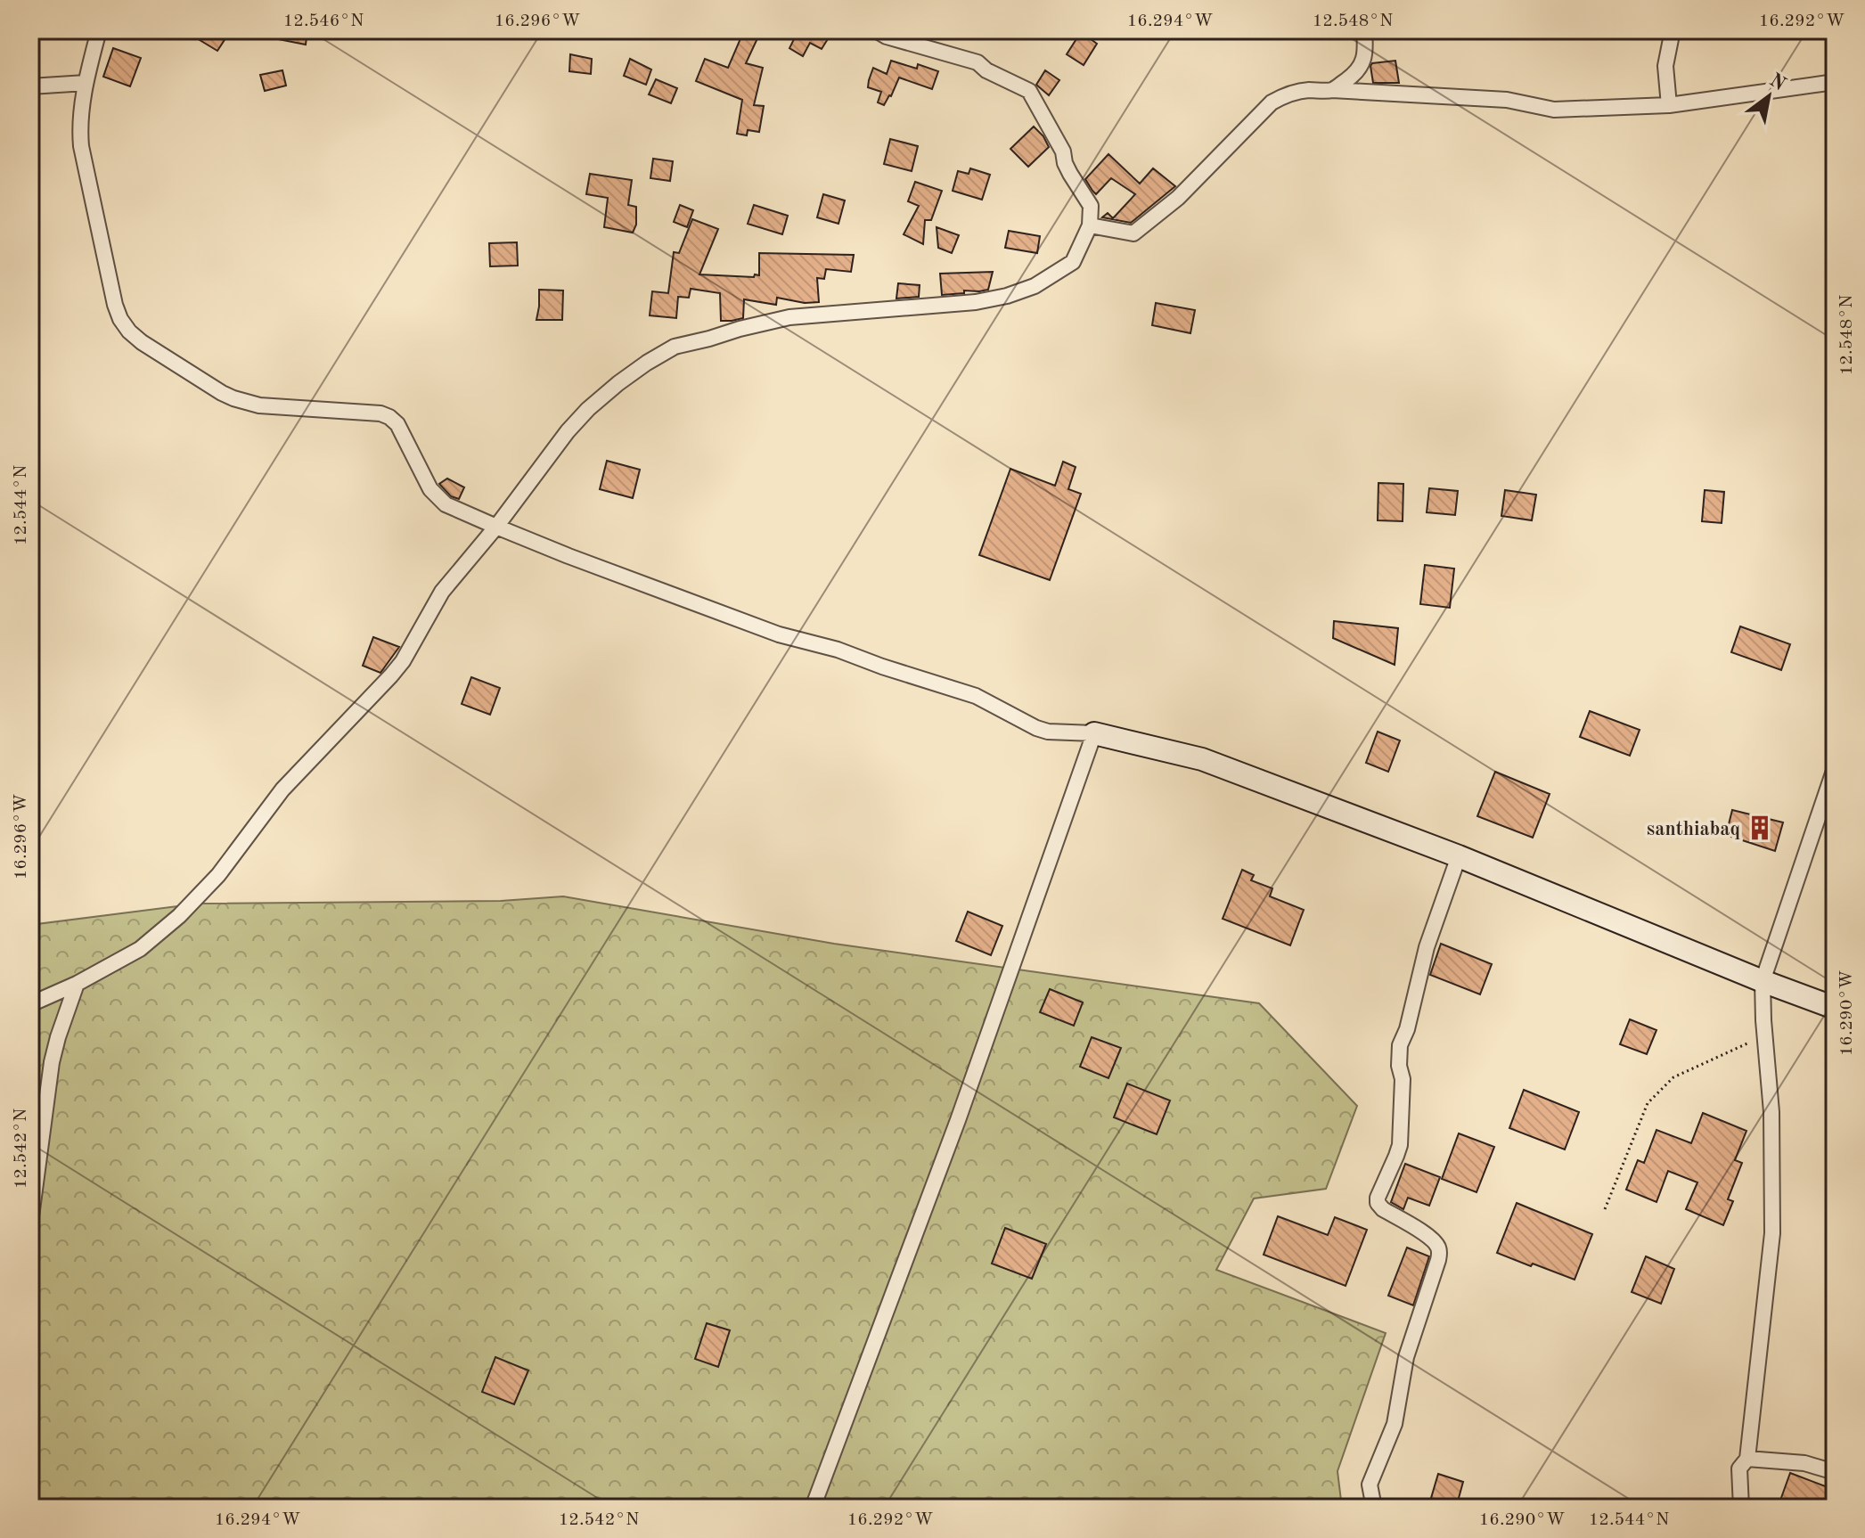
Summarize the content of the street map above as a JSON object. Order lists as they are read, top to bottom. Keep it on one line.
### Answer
{"places":{"building":["santhiabaq"]},"north":"top right","coordinates":["12.546°N","16.296°W","16.294°W","12.548°N","16.292°W","12.544°N","16.290°W","12.542°N"]}
